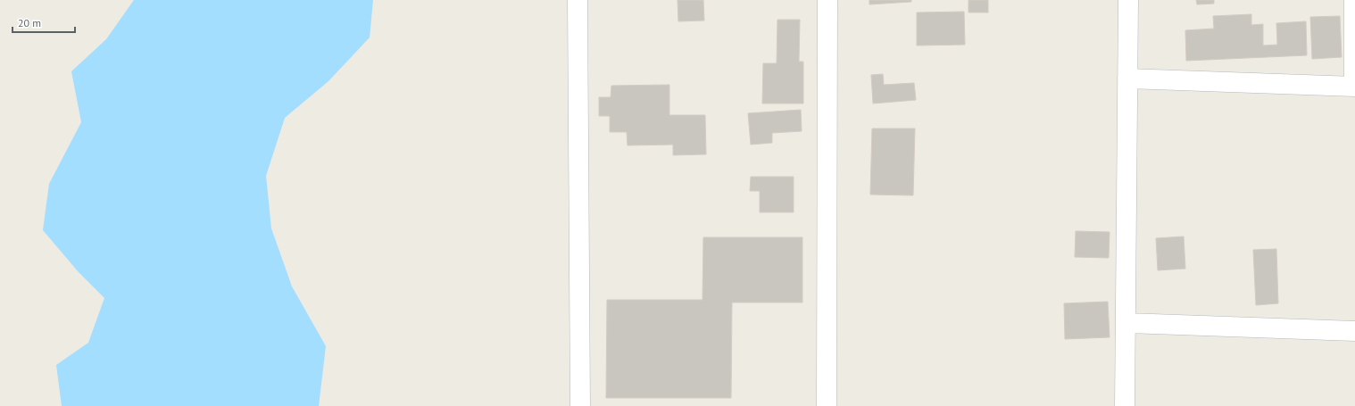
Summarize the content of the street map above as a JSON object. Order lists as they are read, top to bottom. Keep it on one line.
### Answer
{"scale_bar":"20 m"}
